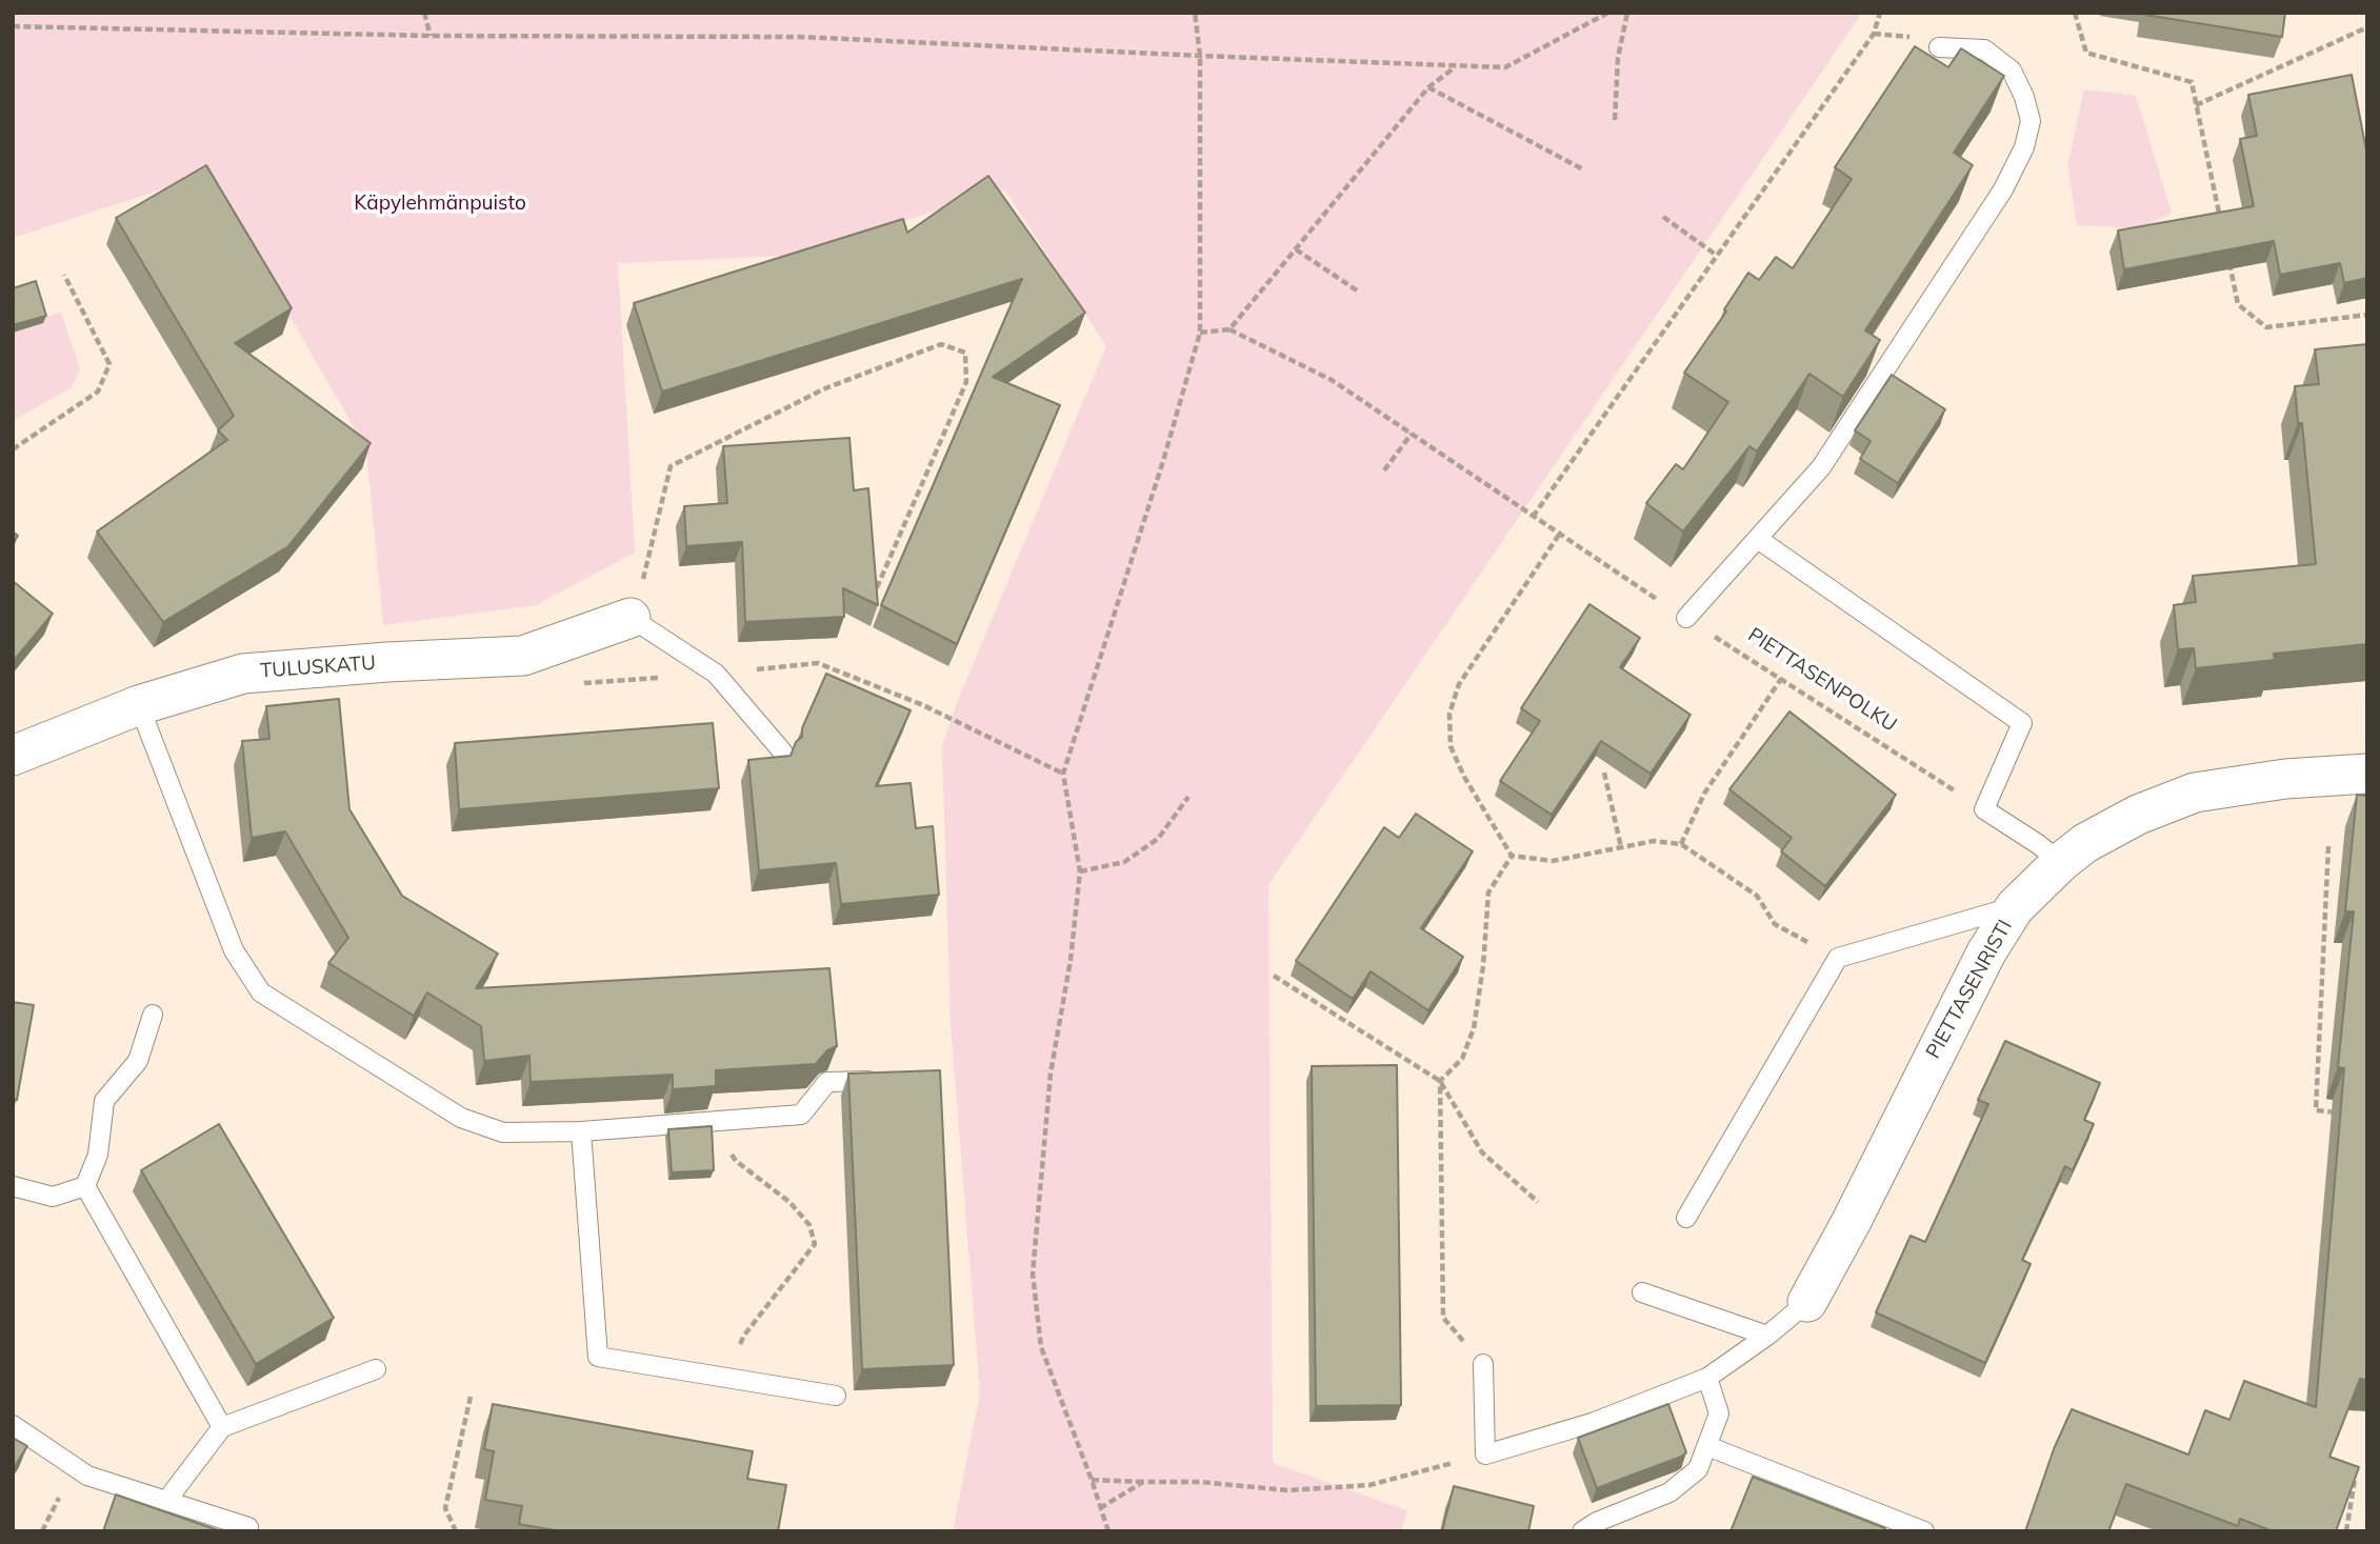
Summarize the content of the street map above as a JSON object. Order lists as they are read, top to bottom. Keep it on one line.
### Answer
{"streets":{"street":["TULUSKATU","PIETTASENRISTI"],"path":["PIETTASENPOLKU"]},"parks":["Käpylehmänpuisto"]}
